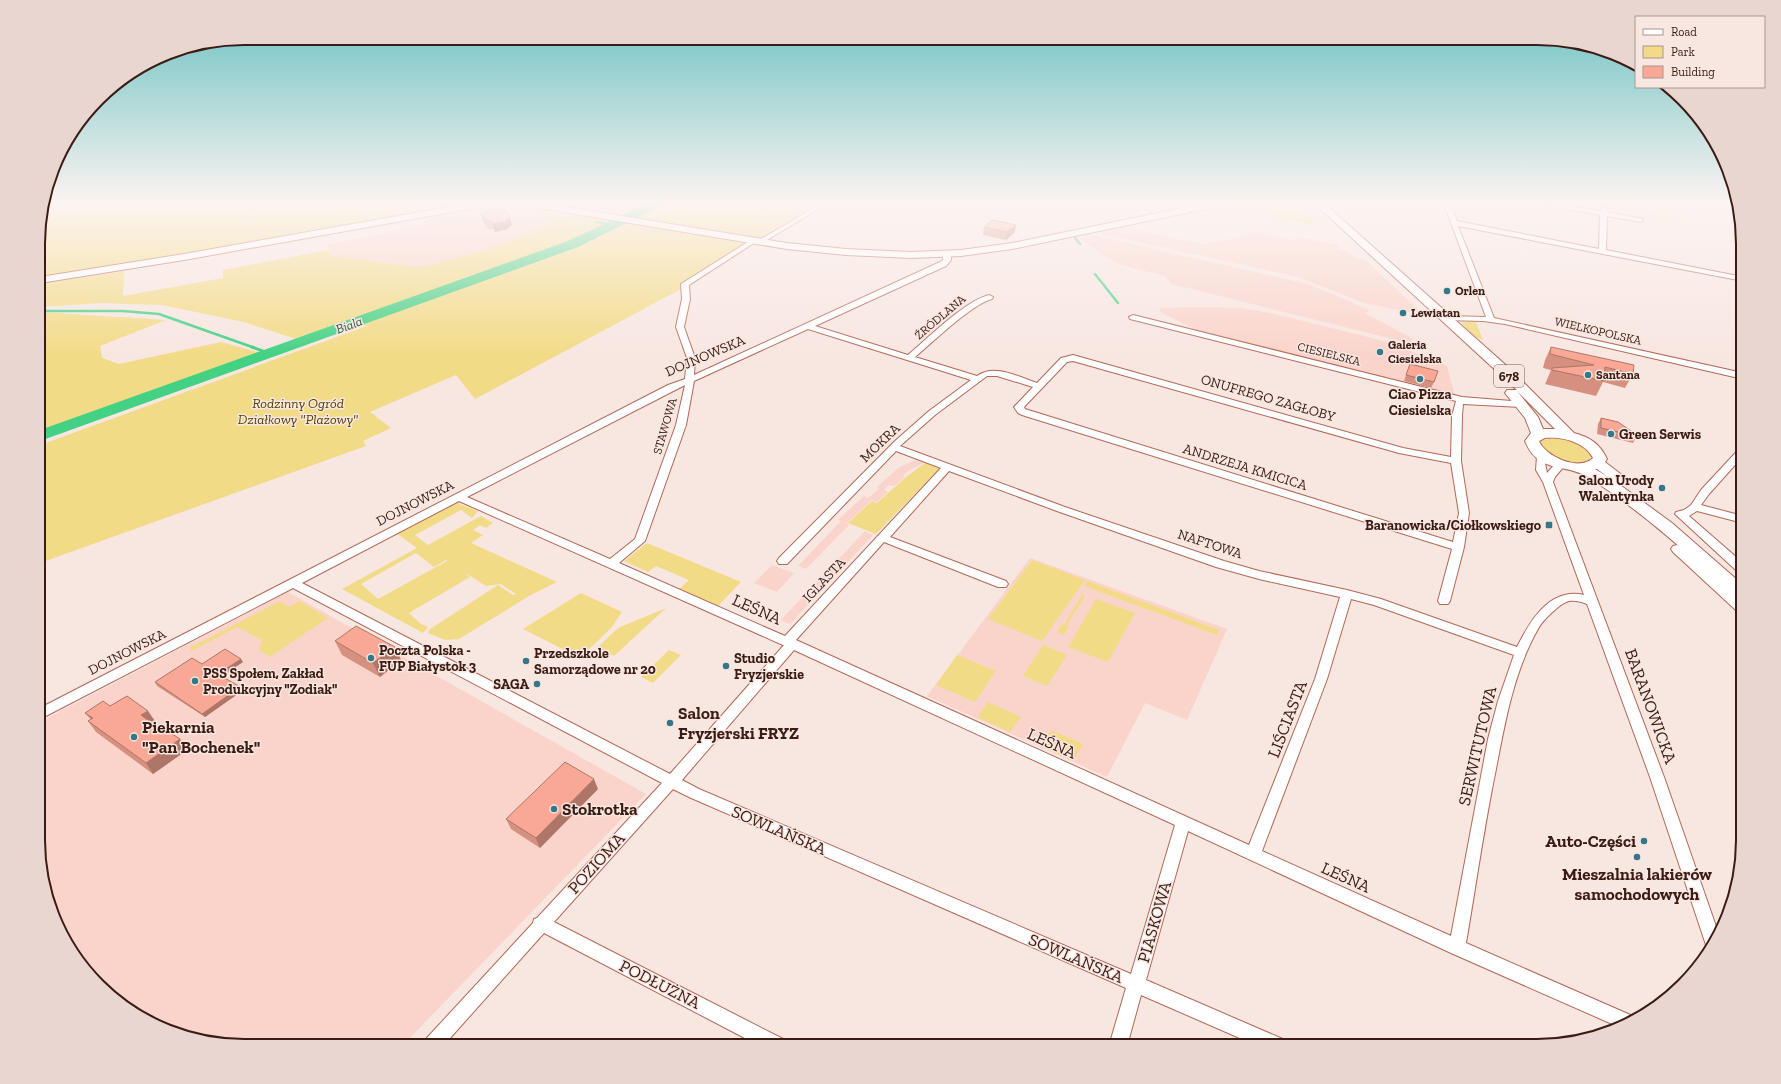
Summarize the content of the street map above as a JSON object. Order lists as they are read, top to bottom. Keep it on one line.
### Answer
{"streets":{"highway":["678"],"street":["ŹRÓDLANA","WIELKOPOLSKA","CIESIELSKA","DOJNOWSKA","ONUFREGO ZAGŁOBY","STAWOWA","MOKRA","ANDRZEJA KMICICA","NAFTOWA","IGLASTA","LEŚNA","BARANOWICKA","LIŚCIASTA","SERWITUTOWA","SOWLAŃSKA","POZIOMA","PIASKOWA","PODŁUŻNA"]},"crossings":[["WIELKOPOLSKA","678"],["CIESIELSKA","678"],["DOJNOWSKA","STAWOWA"],["DOJNOWSKA","LEŚNA"],["DOJNOWSKA","SOWLAŃSKA"],["ONUFREGO ZAGŁOBY","MOKRA"],["ONUFREGO ZAGŁOBY","ANDRZEJA KMICICA"],["STAWOWA","LEŚNA"],["MOKRA","ANDRZEJA KMICICA"],["MOKRA","NAFTOWA"],["NAFTOWA","IGLASTA"],["NAFTOWA","LIŚCIASTA"],["NAFTOWA","SERWITUTOWA"],["IGLASTA","LEŚNA"],["IGLASTA","POZIOMA"],["LEŚNA","LIŚCIASTA"],["LEŚNA","SERWITUTOWA"],["LEŚNA","POZIOMA"],["LEŚNA","PIASKOWA"],["BARANOWICKA","SERWITUTOWA"],["SOWLAŃSKA","POZIOMA"],["SOWLAŃSKA","PIASKOWA"],["POZIOMA","PODŁUŻNA"]],"water":["Biala"],"parks":["Rodzinny Ogród Działkowy \"Plażowy\""],"places":{"other":["Orlen","Lewiatan","Galeria Ciesielska","Santana","Ciao Pizza Ciesielska","Green Serwis","Salon Urody Walentynka","Poczta Polska - FUP Białystok 3","Przedszkole Samorządowe nr 20","Studio Fryzjerskie","PSS Społem, Zakład Produkcyjny \"Zodiak\"","SAGA","Salon Fryzjerski FRYZ","Piekarnia \"Pan Bochenek\"","Stokrotka","Auto-Części","Mieszalnia lakierów samochodowych"],"transit":["Baranowicka/Ciołkowskiego"]},"legend":["Road","Park","Building"]}
